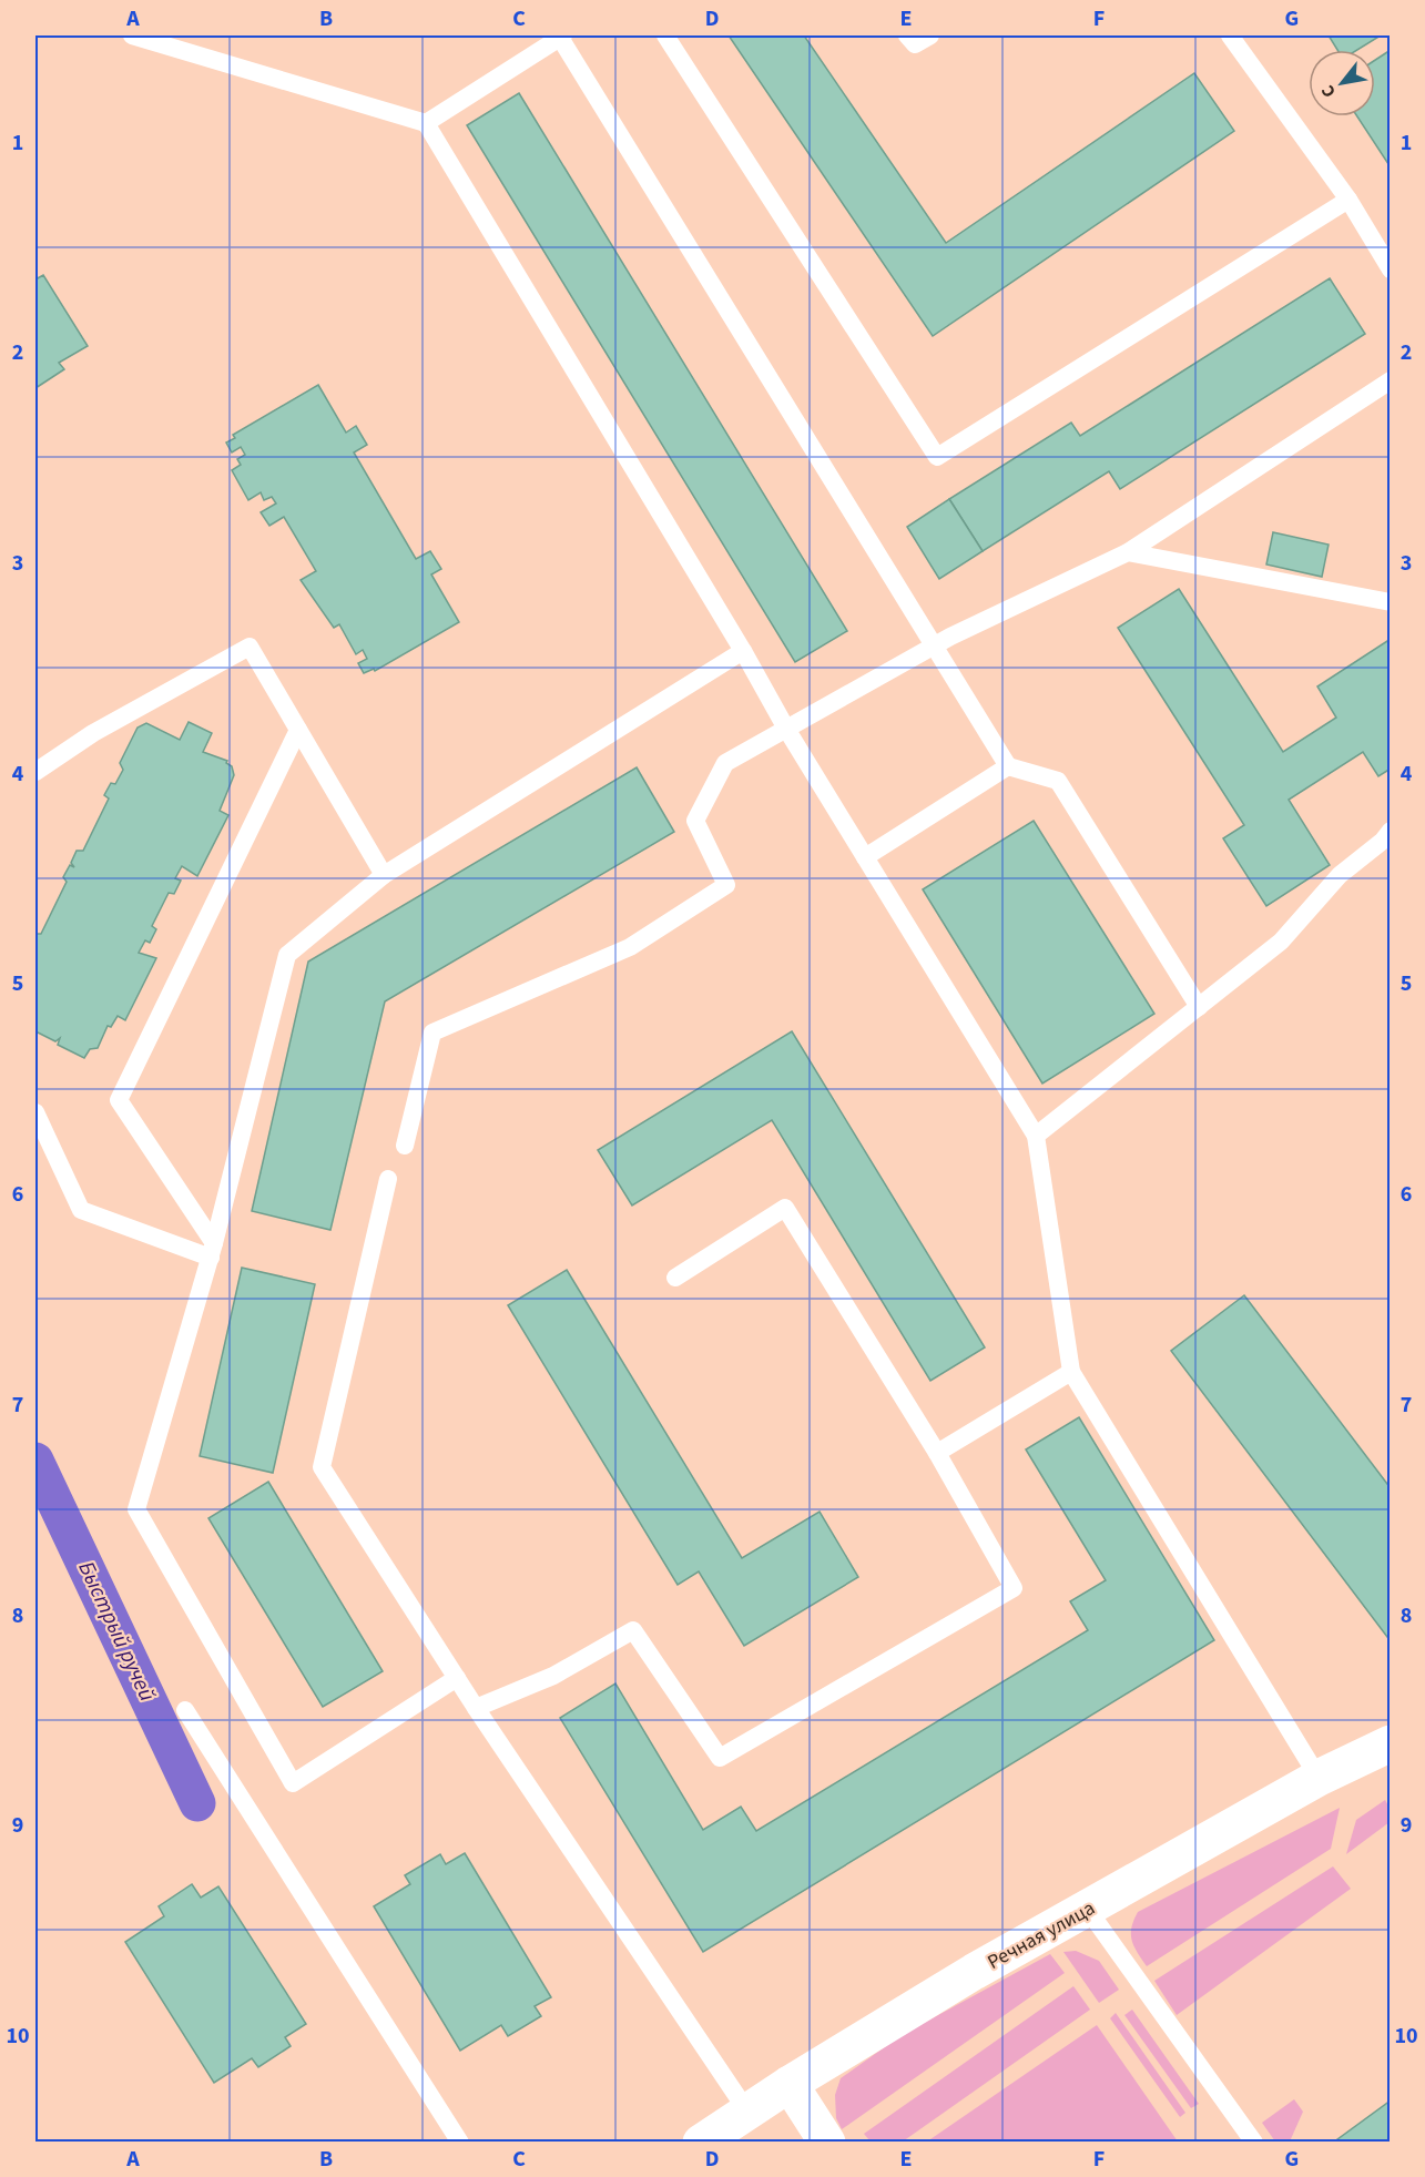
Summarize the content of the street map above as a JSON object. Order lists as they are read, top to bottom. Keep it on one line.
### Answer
{"streets":{"street":["Речная улица"]},"water":["Быстрый ручей"],"north":"bottom left","grid":{"columns":["A","B","C","D","E","F","G"],"rows":["1","2","3","4","5","6","7","8","9","10"]}}
